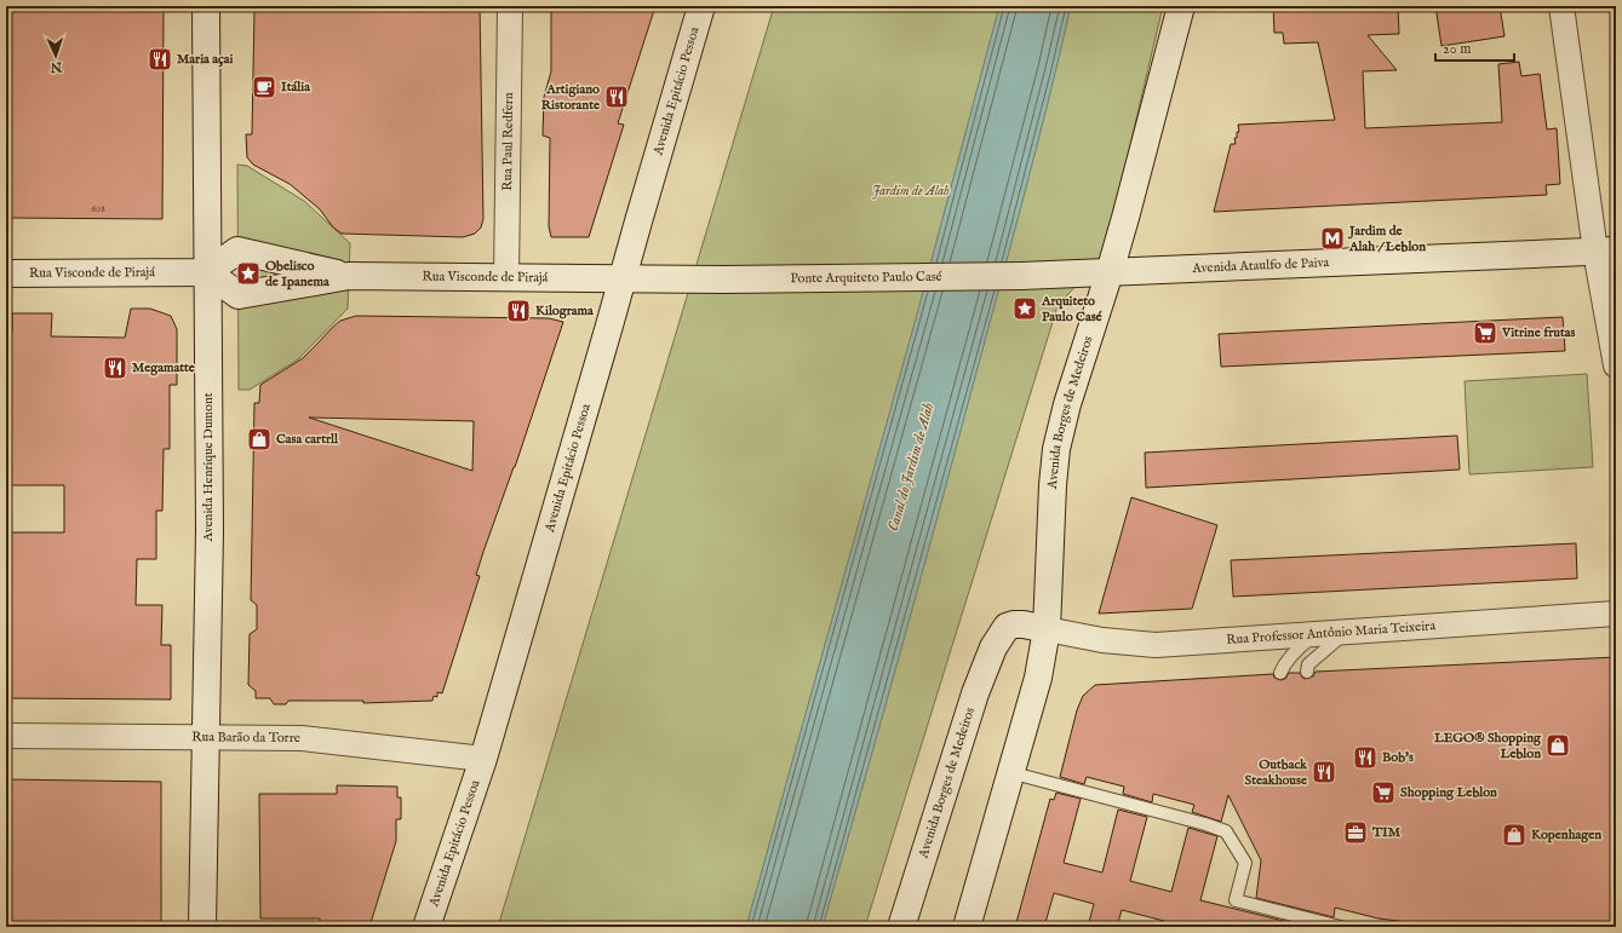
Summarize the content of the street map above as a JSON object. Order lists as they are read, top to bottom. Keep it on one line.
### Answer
{"streets":{"main road":["Avenida Epitácio Pessoa","Avenida Ataulfo de Paiva","Rua Visconde de Pirajá","Ponte Arquiteto Paulo Casé","Avenida Borges de Medeiros","Avenida Henrique Dumont"],"street":["Rua Paul Redfern","Rua Professor Antônio Maria Teixeira","Rua Barão da Torre"]},"crossings":[["Avenida Epitácio Pessoa","Rua Visconde de Pirajá"],["Avenida Epitácio Pessoa","Ponte Arquiteto Paulo Casé"],["Avenida Epitácio Pessoa","Rua Barão da Torre"],["Rua Paul Redfern","Rua Visconde de Pirajá"],["Avenida Ataulfo de Paiva","Ponte Arquiteto Paulo Casé"],["Avenida Ataulfo de Paiva","Avenida Borges de Medeiros"],["Rua Visconde de Pirajá","Ponte Arquiteto Paulo Casé"],["Rua Visconde de Pirajá","Avenida Henrique Dumont"],["Ponte Arquiteto Paulo Casé","Avenida Borges de Medeiros"],["Avenida Borges de Medeiros","Rua Professor Antônio Maria Teixeira"],["Avenida Henrique Dumont","Rua Barão da Torre"]],"water":["Canal do Jardim de Alah"],"parks":["Jardim de Alah"],"places":{"restaurant":["Maria açai","Artigiano Ristorante","Kilograma","Megamatte","Bob's","Outback Steakhouse"],"cafe":["Itália"],"metro station":["Jardim de Alah / Leblon"],"place":["Obelisco de Ipanema","Arquiteto Paulo Casé"],"supermarket":["Vitrine frutas","Shopping Leblon"],"shop":["Casa cartrll","LEGO® Shopping Leblon","Kopenhagen"],"office":["TIM"]},"house_numbers":["608"],"scale_bar":"20 m","north":"bottom"}
